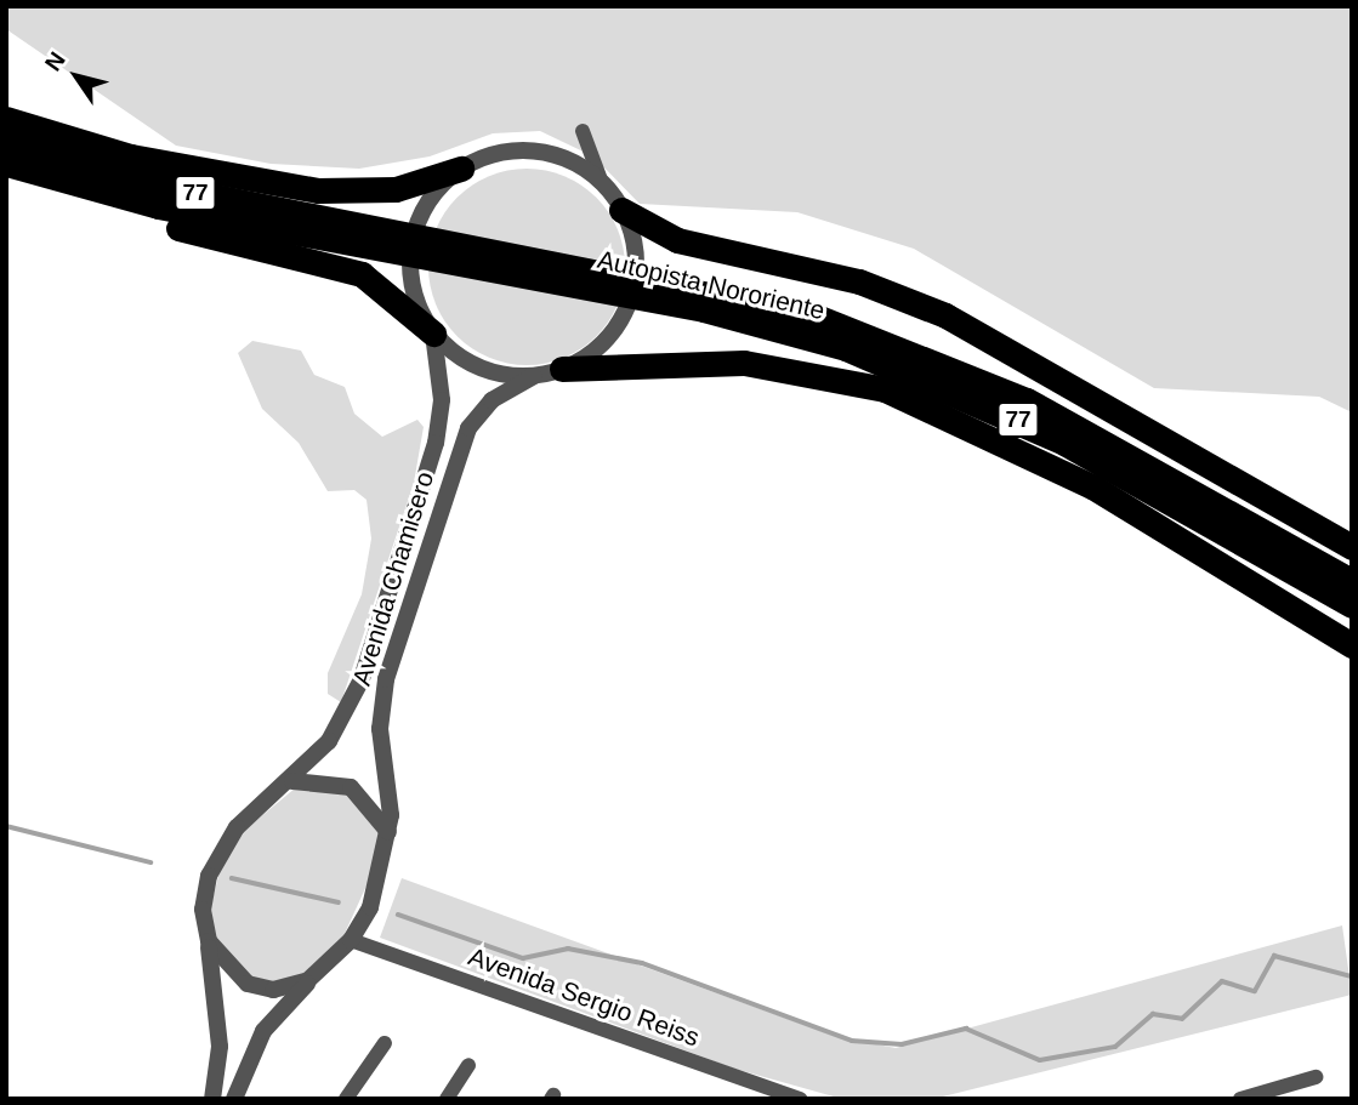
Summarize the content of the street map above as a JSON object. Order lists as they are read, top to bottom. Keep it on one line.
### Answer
{"streets":{"highway":["77","Autopista Nororiente"],"street":["Avenida Chamisero","Avenida Sergio Reiss"]},"crossings":[["Avenida Chamisero","Avenida Sergio Reiss"]],"north":"top left"}
